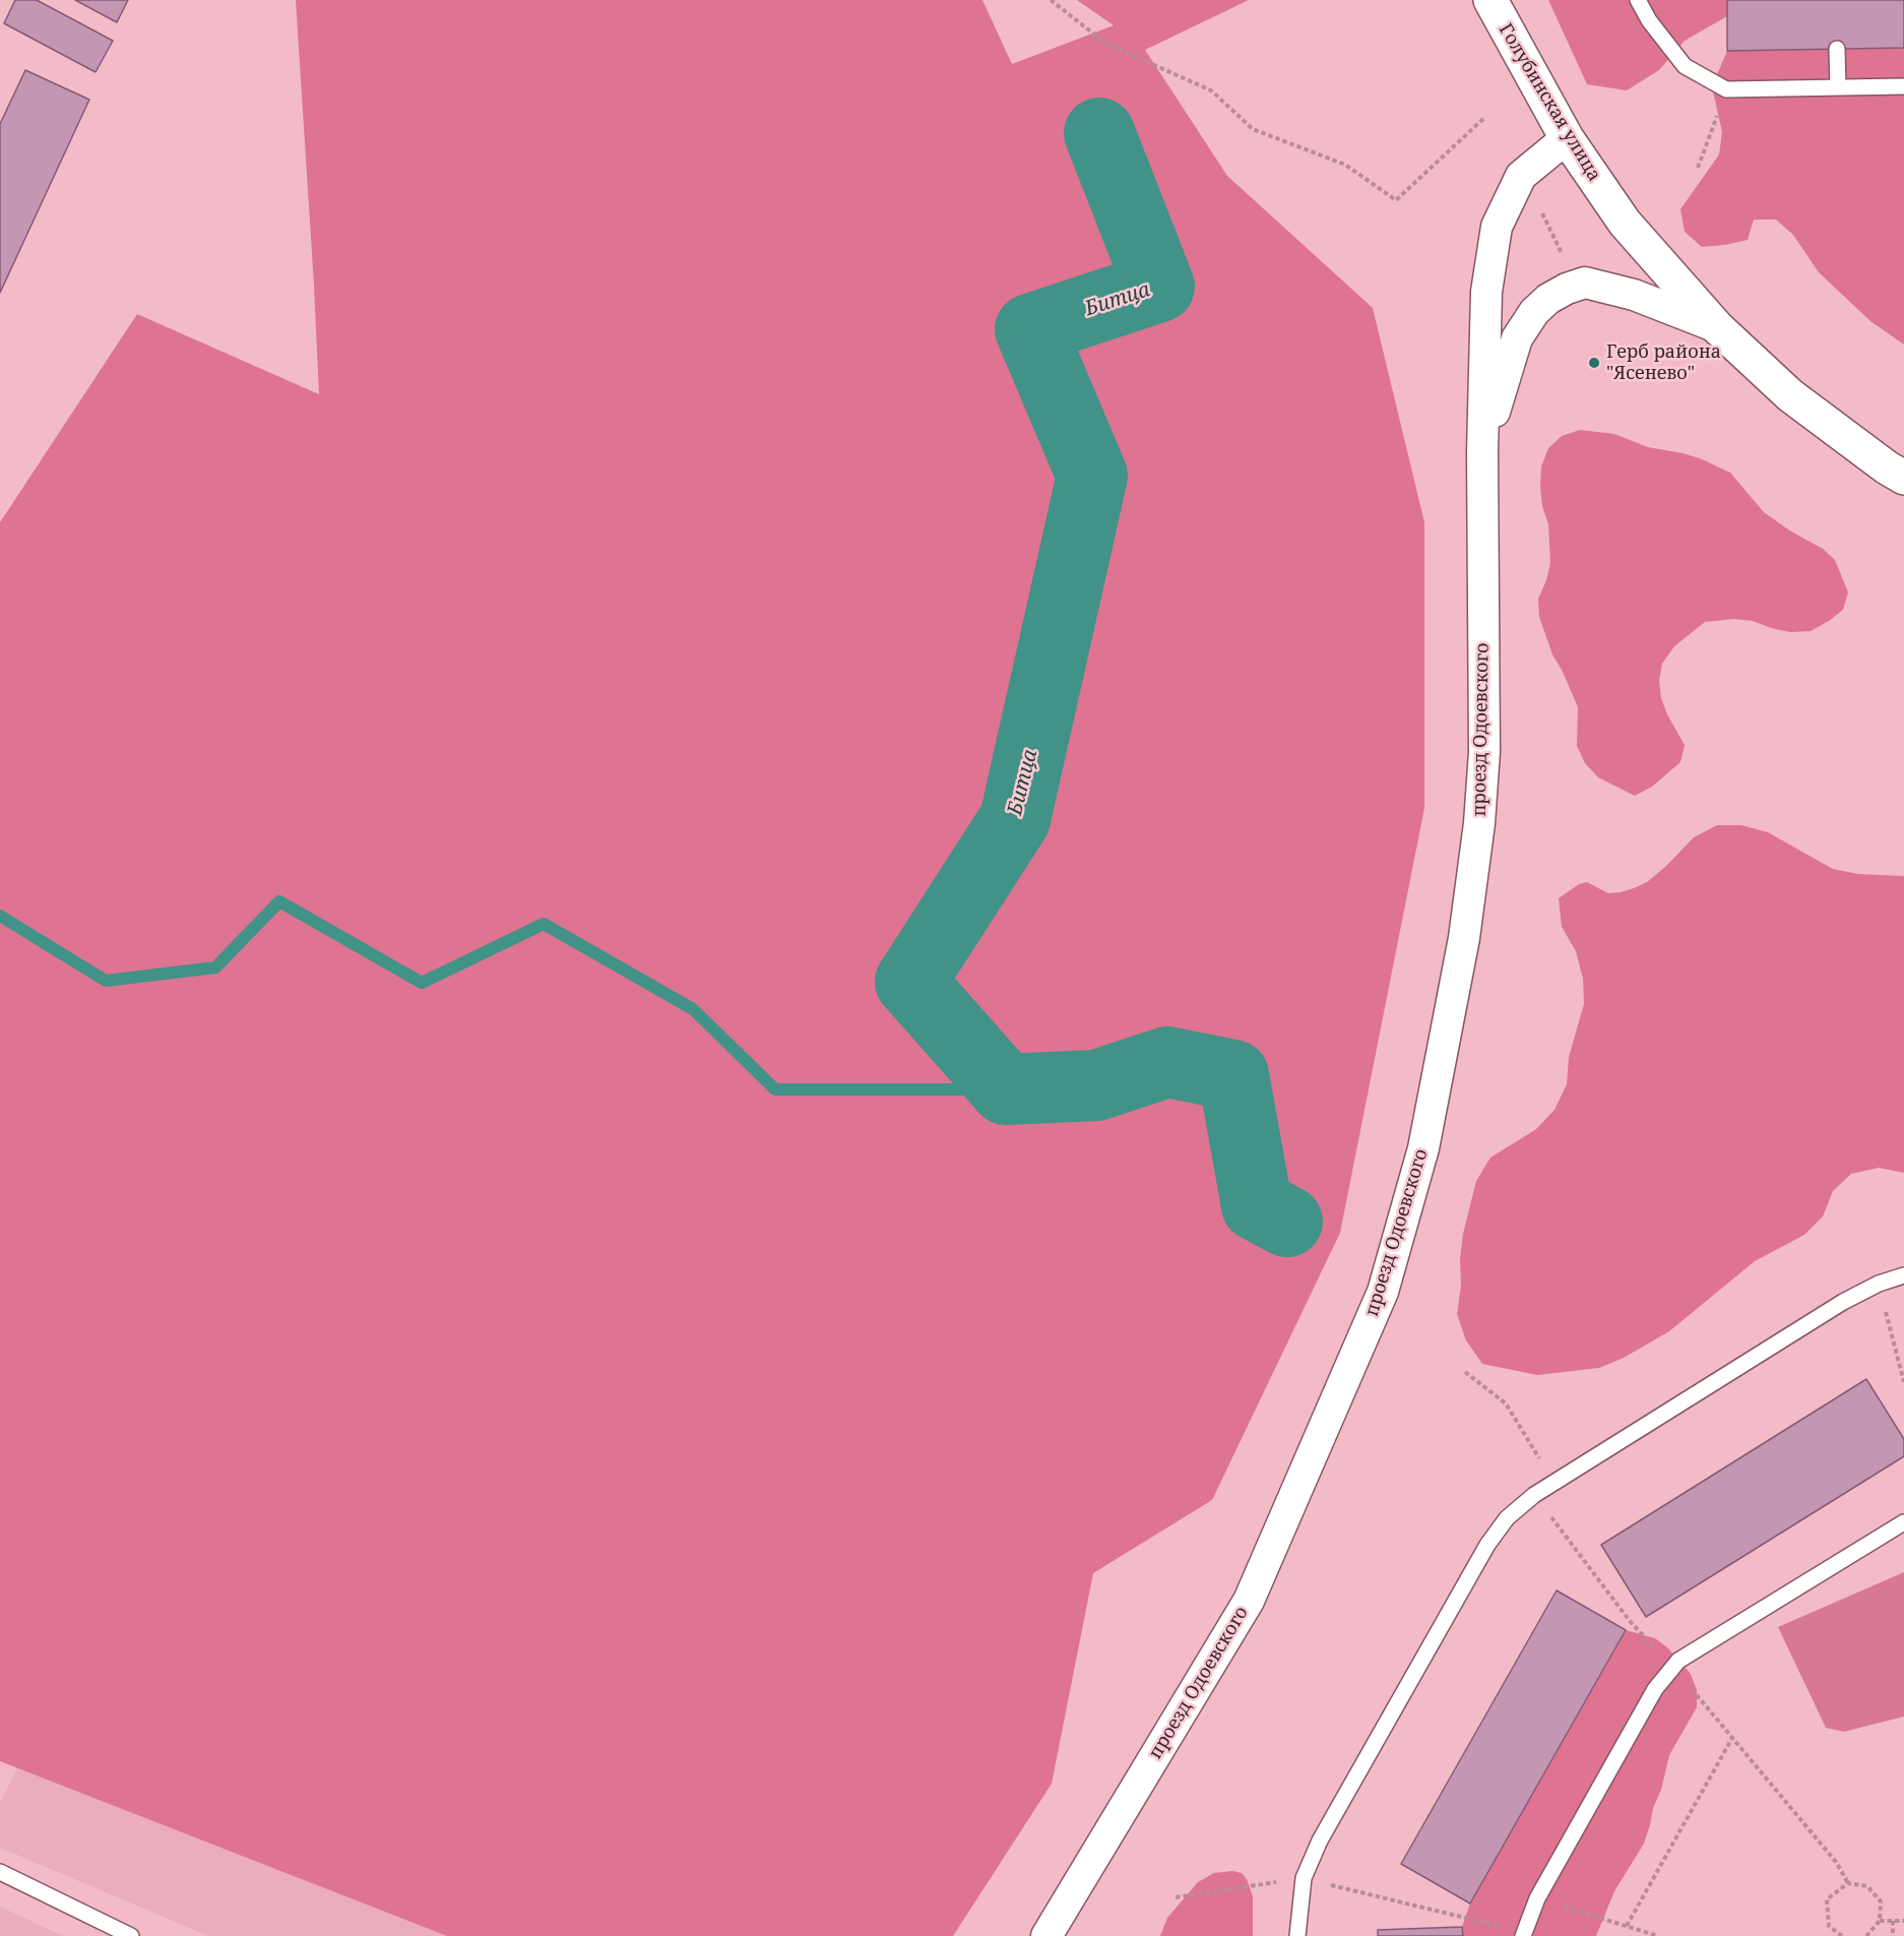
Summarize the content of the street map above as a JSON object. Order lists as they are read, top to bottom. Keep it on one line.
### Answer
{"streets":{"street":["Голубинская улица","проезд Одоевского"]},"crossings":[["Голубинская улица","проезд Одоевского"]],"water":["Битца"],"places":["Герб района \"Ясенево\""]}
